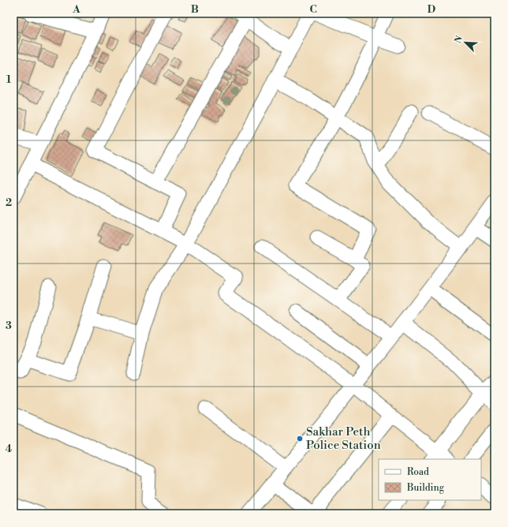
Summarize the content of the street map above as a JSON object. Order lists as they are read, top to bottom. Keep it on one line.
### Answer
{"places":["Sakhar Peth Police Station"],"legend":["Road","Building"],"north":"top left","grid":{"columns":["A","B","C","D"],"rows":["1","2","3","4"]}}
